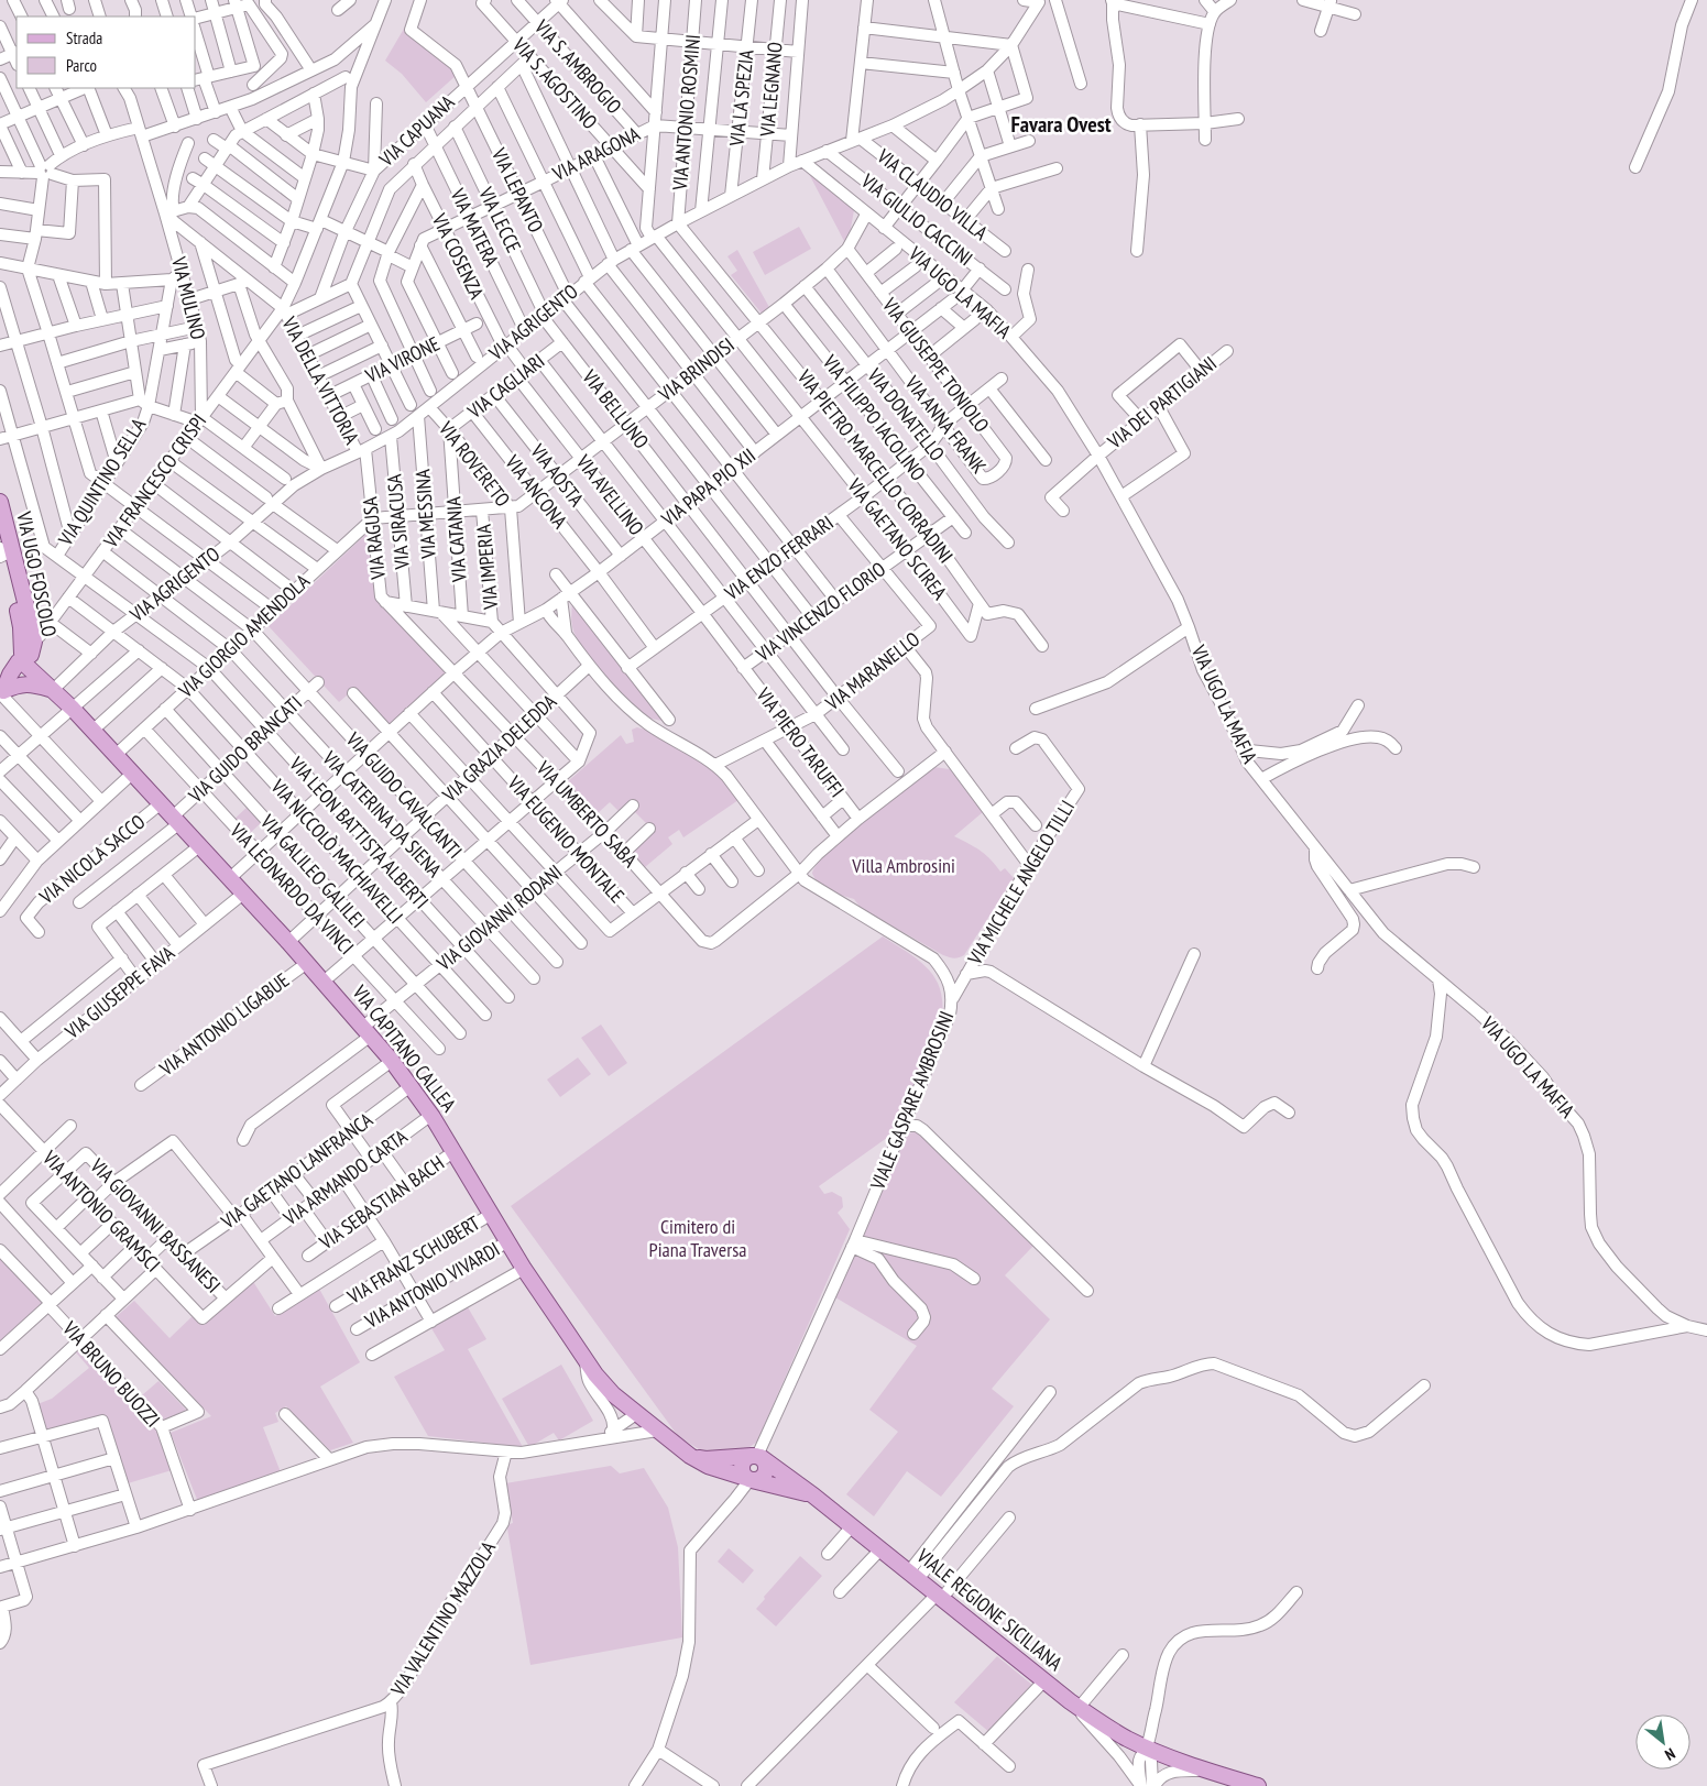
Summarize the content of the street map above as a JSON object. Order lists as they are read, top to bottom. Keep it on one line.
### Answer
{"streets":{"main road":["VIA UGO FOSCOLO","VIA CAPITANO CALLEA","VIALE REGIONE SICILIANA"],"street":["VIA S. AMBROGIO","VIA S. AGOSTINO","VIA LEGNANO","VIA LA SPEZIA","VIA ANTONIO ROSMINI","VIA CAPUANA","VIA ARAGONA","VIA LEPANTO","VIA CLAUDIO VILLA","VIA LECCE","VIA GIULIO CACCINI","VIA MATERA","VIA COSENZA","VIA UGO LA MAFIA","VIA MULINO","VIA AGRIGENTO","VIA VIRONE","VIA GIUSEPPE TONIOLO","VIA BRINDISI","VIA DELLA VITTORIA","VIA CAGLIARI","VIA DEI PARTIGIANI","VIA BELLUNO","VIA DONATELLO","VIA FILIPPO IACOLINO","VIA ANNA FRANK","VIA ROVERETO","VIA PIETRO MARCELLO CORRADINI","VIA AOSTA","VIA FRANCESCO CRISPI","VIA QUINTINO SELLA","VIA PAPA PIO XII","VIA ANCONA","VIA AVELLINO","VIA MESSINA","VIA SIRACUSA","VIA RAGUSA","VIA CATANIA","VIA GAETANO SCIREA","VIA ENZO FERRARI","VIA IMPERIA","VIA VINCENZO FLORIO","VIA GIORGIO AMENDOLA","VIA MARANELLO","VIA PIERO TARUFFI","VIA GRAZIA DELEDDA","VIA GUIDO BRANCATI","VIA GUIDO CAVALCANTI","VIA CATERINA DA SIENA","VIA UMBERTO SABA","VIA LEON BATTISTA ALBERTI","VIA EUGENIO MONTALE","VIA NICCOLÒ MACHIAVELLI","VIA NICOLA SACCO","VIA GALILEO GALILEI","VIA MICHELE ANGELO TILLI","VIA LEONARDO DA VINCI","VIA GIOVANNI RODANI","VIA GIUSEPPE FAVA","VIA ANTONIO LIGABUE","VIALE GASPARE AMBROSINI","VIA GAETANO LANFRANCA","VIA ARMANDO CARTA","VIA SEBASTIAN BACH","VIA ANTONIO GRAMSCI","VIA GIOVANNI BASSANESI","VIA FRANZ SCHUBERT","VIA ANTONIO VIVARDI","VIA BRUNO BUOZZI","VIA VALENTINO MAZZOLA"]},"crossings":[["VIA S. AMBROGIO","VIA CAPUANA"],["VIA S. AMBROGIO","VIA ARAGONA"],["VIA S. AGOSTINO","VIA CAPUANA"],["VIA S. AGOSTINO","VIA ARAGONA"],["VIA LEGNANO","VIA ARAGONA"],["VIA LEGNANO","VIA AGRIGENTO"],["VIA LA SPEZIA","VIA ARAGONA"],["VIA LA SPEZIA","VIA AGRIGENTO"],["VIA ANTONIO ROSMINI","VIA ARAGONA"],["VIA ANTONIO ROSMINI","VIA AGRIGENTO"],["VIA ANTONIO ROSMINI","VIA PIETRO MARCELLO CORRADINI"],["VIA CAPUANA","VIA LEPANTO"],["VIA CAPUANA","VIA MATERA"],["VIA ARAGONA","VIA LEPANTO"],["VIA ARAGONA","VIA LECCE"],["VIA ARAGONA","VIA MATERA"],["VIA ARAGONA","VIA COSENZA"],["VIA LEPANTO","VIA AGRIGENTO"],["VIA LEPANTO","VIA BRINDISI"],["VIA LEPANTO","VIA PAPA PIO XII"],["VIA LEPANTO","VIA ENZO FERRARI"],["VIA LEPANTO","VIA VINCENZO FLORIO"],["VIA CLAUDIO VILLA","VIA AGRIGENTO"],["VIA LECCE","VIA AGRIGENTO"],["VIA LECCE","VIA BELLUNO"],["VIA GIULIO CACCINI","VIA AGRIGENTO"],["VIA MATERA","VIA AGRIGENTO"],["VIA COSENZA","VIA AGRIGENTO"],["VIA COSENZA","VIA CAGLIARI"],["VIA COSENZA","VIA AVELLINO"],["VIA UGO LA MAFIA","VIA AGRIGENTO"],["VIA UGO LA MAFIA","VIA BRINDISI"],["VIA UGO LA MAFIA","VIA DEI PARTIGIANI"],["VIA MULINO","VIA FRANCESCO CRISPI"],["VIA AGRIGENTO","VIA DELLA VITTORIA"],["VIA AGRIGENTO","VIA BELLUNO"],["VIA AGRIGENTO","VIA ROVERETO"],["VIA AGRIGENTO","VIA PIETRO MARCELLO CORRADINI"],["VIA AGRIGENTO","VIA MESSINA"],["VIA AGRIGENTO","VIA SIRACUSA"],["VIA AGRIGENTO","VIA RAGUSA"],["VIA AGRIGENTO","VIA GAETANO SCIREA"],["VIA AGRIGENTO","VIA GUIDO CAVALCANTI"],["VIA AGRIGENTO","VIA CATERINA DA SIENA"],["VIA AGRIGENTO","VIA LEON BATTISTA ALBERTI"],["VIA AGRIGENTO","VIA NICCOLÒ MACHIAVELLI"],["VIA AGRIGENTO","VIA CAPITANO CALLEA"],["VIA VIRONE","VIA DELLA VITTORIA"],["VIA GIUSEPPE TONIOLO","VIA BRINDISI"],["VIA GIUSEPPE TONIOLO","VIA ANNA FRANK"],["VIA GIUSEPPE TONIOLO","VIA PAPA PIO XII"],["VIA GIUSEPPE TONIOLO","VIA ENZO FERRARI"],["VIA BRINDISI","VIA BELLUNO"],["VIA BRINDISI","VIA DONATELLO"],["VIA BRINDISI","VIA FILIPPO IACOLINO"],["VIA BRINDISI","VIA ANNA FRANK"],["VIA BRINDISI","VIA ROVERETO"],["VIA BRINDISI","VIA PIETRO MARCELLO CORRADINI"],["VIA BRINDISI","VIA AOSTA"],["VIA BRINDISI","VIA ANCONA"],["VIA BRINDISI","VIA AVELLINO"],["VIA BRINDISI","VIA GAETANO SCIREA"],["VIA DELLA VITTORIA","VIA FRANCESCO CRISPI"],["VIA DELLA VITTORIA","VIA RAGUSA"],["VIA CAGLIARI","VIA BELLUNO"],["VIA CAGLIARI","VIA ROVERETO"],["VIA CAGLIARI","VIA AOSTA"],["VIA CAGLIARI","VIA ANCONA"],["VIA CAGLIARI","VIA AVELLINO"],["VIA CAGLIARI","VIA CATANIA"],["VIA BELLUNO","VIA PAPA PIO XII"],["VIA BELLUNO","VIA ENZO FERRARI"],["VIA BELLUNO","VIA VINCENZO FLORIO"],["VIA BELLUNO","VIA MARANELLO"],["VIA DONATELLO","VIA PAPA PIO XII"],["VIA DONATELLO","VIA ENZO FERRARI"],["VIA FILIPPO IACOLINO","VIA PAPA PIO XII"],["VIA FILIPPO IACOLINO","VIA ENZO FERRARI"],["VIA FILIPPO IACOLINO","VIA VINCENZO FLORIO"],["VIA ANNA FRANK","VIA PAPA PIO XII"],["VIA ANNA FRANK","VIA ENZO FERRARI"],["VIA ROVERETO","VIA PAPA PIO XII"],["VIA ROVERETO","VIA CATANIA"],["VIA ROVERETO","VIALE GASPARE AMBROSINI"],["VIA PIETRO MARCELLO CORRADINI","VIA PAPA PIO XII"],["VIA PIETRO MARCELLO CORRADINI","VIA GAETANO SCIREA"],["VIA PIETRO MARCELLO CORRADINI","VIA ENZO FERRARI"],["VIA PIETRO MARCELLO CORRADINI","VIA VINCENZO FLORIO"],["VIA AOSTA","VIA PAPA PIO XII"],["VIA FRANCESCO CRISPI","VIA UGO FOSCOLO"],["VIA FRANCESCO CRISPI","VIA GUIDO CAVALCANTI"],["VIA FRANCESCO CRISPI","VIA CATERINA DA SIENA"],["VIA FRANCESCO CRISPI","VIA LEON BATTISTA ALBERTI"],["VIA FRANCESCO CRISPI","VIA NICCOLÒ MACHIAVELLI"],["VIA FRANCESCO CRISPI","VIA CAPITANO CALLEA"],["VIA QUINTINO SELLA","VIA LEON BATTISTA ALBERTI"],["VIA PAPA PIO XII","VIA ANCONA"],["VIA PAPA PIO XII","VIA AVELLINO"],["VIA PAPA PIO XII","VIA GAETANO SCIREA"],["VIA PAPA PIO XII","VIA GUIDO CAVALCANTI"],["VIA PAPA PIO XII","VIA CATERINA DA SIENA"],["VIA PAPA PIO XII","VIA UMBERTO SABA"],["VIA PAPA PIO XII","VIA LEON BATTISTA ALBERTI"],["VIA PAPA PIO XII","VIA EUGENIO MONTALE"],["VIA PAPA PIO XII","VIA NICCOLÒ MACHIAVELLI"],["VIA PAPA PIO XII","VIA GALILEO GALILEI"],["VIA PAPA PIO XII","VIA LEONARDO DA VINCI"],["VIA PAPA PIO XII","VIA CAPITANO CALLEA"],["VIA PAPA PIO XII","VIALE GASPARE AMBROSINI"],["VIA ANCONA","VIA ENZO FERRARI"],["VIA AVELLINO","VIA ENZO FERRARI"],["VIA AVELLINO","VIA PIERO TARUFFI"],["VIA MESSINA","VIA RAGUSA"],["VIA SIRACUSA","VIA RAGUSA"],["VIA RAGUSA","VIA CATANIA"],["VIA RAGUSA","VIA IMPERIA"],["VIA RAGUSA","VIA GIORGIO AMENDOLA"],["VIA RAGUSA","VIA UMBERTO SABA"],["VIA GAETANO SCIREA","VIA ENZO FERRARI"],["VIA GAETANO SCIREA","VIA VINCENZO FLORIO"],["VIA ENZO FERRARI","VIA MARANELLO"],["VIA ENZO FERRARI","VIA PIERO TARUFFI"],["VIA UGO FOSCOLO","VIA CAPITANO CALLEA"],["VIA VINCENZO FLORIO","VIA MARANELLO"],["VIA VINCENZO FLORIO","VIA PIERO TARUFFI"],["VIA GIORGIO AMENDOLA","VIA GUIDO CAVALCANTI"],["VIA GIORGIO AMENDOLA","VIA CATERINA DA SIENA"],["VIA GIORGIO AMENDOLA","VIA LEON BATTISTA ALBERTI"],["VIA GIORGIO AMENDOLA","VIA NICCOLÒ MACHIAVELLI"],["VIA GIORGIO AMENDOLA","VIA GALILEO GALILEI"],["VIA GIORGIO AMENDOLA","VIA LEONARDO DA VINCI"],["VIA GIORGIO AMENDOLA","VIA CAPITANO CALLEA"],["VIA MARANELLO","VIA PIERO TARUFFI"],["VIA MARANELLO","VIALE GASPARE AMBROSINI"],["VIA GRAZIA DELEDDA","VIA GUIDO CAVALCANTI"],["VIA GRAZIA DELEDDA","VIA CATERINA DA SIENA"],["VIA GRAZIA DELEDDA","VIA UMBERTO SABA"],["VIA GRAZIA DELEDDA","VIA LEON BATTISTA ALBERTI"],["VIA GRAZIA DELEDDA","VIA EUGENIO MONTALE"],["VIA GRAZIA DELEDDA","VIA NICCOLÒ MACHIAVELLI"],["VIA GRAZIA DELEDDA","VIA GALILEO GALILEI"],["VIA GRAZIA DELEDDA","VIA LEONARDO DA VINCI"],["VIA GRAZIA DELEDDA","VIA CAPITANO CALLEA"],["VIA GRAZIA DELEDDA","VIALE GASPARE AMBROSINI"],["VIA GUIDO BRANCATI","VIA GUIDO CAVALCANTI"],["VIA GUIDO BRANCATI","VIA CATERINA DA SIENA"],["VIA GUIDO BRANCATI","VIA LEON BATTISTA ALBERTI"],["VIA GUIDO BRANCATI","VIA NICCOLÒ MACHIAVELLI"],["VIA GUIDO BRANCATI","VIA GALILEO GALILEI"],["VIA GUIDO BRANCATI","VIA LEONARDO DA VINCI"],["VIA GUIDO BRANCATI","VIA CAPITANO CALLEA"],["VIA GUIDO CAVALCANTI","VIA GIOVANNI RODANI"],["VIA CATERINA DA SIENA","VIA GIOVANNI RODANI"],["VIA UMBERTO SABA","VIA GIOVANNI RODANI"],["VIA UMBERTO SABA","VIALE GASPARE AMBROSINI"],["VIA LEON BATTISTA ALBERTI","VIA GIOVANNI RODANI"],["VIA EUGENIO MONTALE","VIA GIOVANNI RODANI"],["VIA NICCOLÒ MACHIAVELLI","VIA GIOVANNI RODANI"],["VIA NICOLA SACCO","VIA CAPITANO CALLEA"],["VIA GALILEO GALILEI","VIA GIOVANNI RODANI"],["VIA MICHELE ANGELO TILLI","VIALE GASPARE AMBROSINI"],["VIA LEONARDO DA VINCI","VIA GIOVANNI RODANI"],["VIA GIOVANNI RODANI","VIA CAPITANO CALLEA"],["VIA GIUSEPPE FAVA","VIA CAPITANO CALLEA"],["VIA ANTONIO LIGABUE","VIA CAPITANO CALLEA"],["VIA CAPITANO CALLEA","VIA GAETANO LANFRANCA"],["VIA CAPITANO CALLEA","VIA ARMANDO CARTA"],["VIA CAPITANO CALLEA","VIA SEBASTIAN BACH"],["VIA CAPITANO CALLEA","VIA FRANZ SCHUBERT"],["VIA CAPITANO CALLEA","VIA ANTONIO VIVARDI"],["VIA CAPITANO CALLEA","VIALE REGIONE SICILIANA"],["VIALE GASPARE AMBROSINI","VIALE REGIONE SICILIANA"],["VIA GAETANO LANFRANCA","VIA GIOVANNI BASSANESI"],["VIA ANTONIO GRAMSCI","VIA GIOVANNI BASSANESI"]],"districts":["Favara Ovest"],"parks":["Villa Ambrosini","Cimitero di Piana Traversa"],"legend":["Strada","Parco"],"north":"bottom right"}
